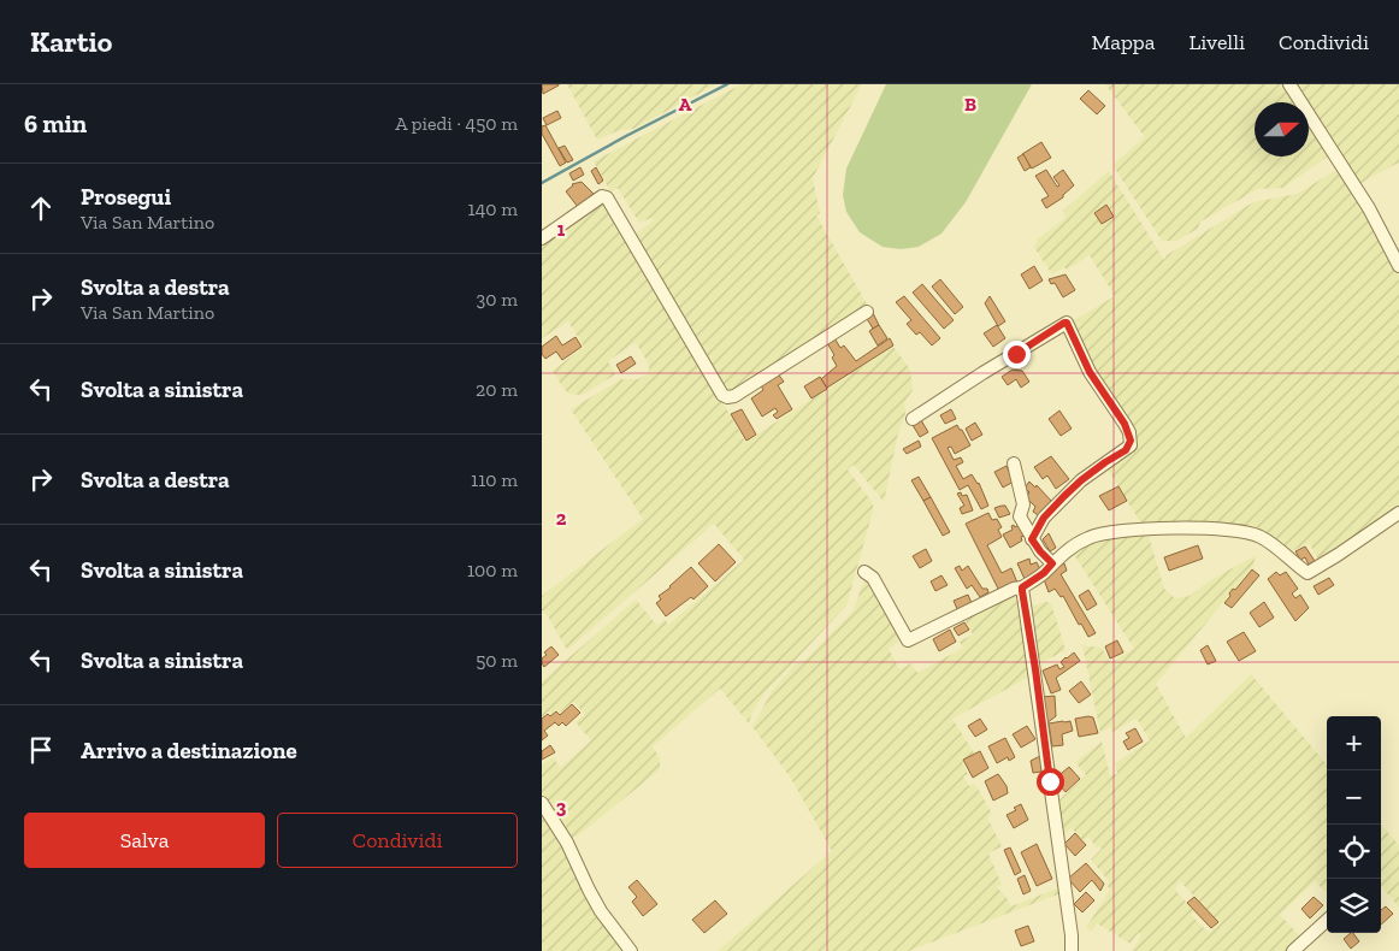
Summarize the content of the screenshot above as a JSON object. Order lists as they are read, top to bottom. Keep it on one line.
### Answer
{"north":"right","page":{"header":"Kartio","nav":["Mappa","Livelli","Condividi"],"heading":["6 min","A piedi · 450 m"],"list":[["Prosegui","Via San Martino","140 m"],["Svolta a destra","Via San Martino","30 m"],["Svolta a sinistra","20 m"],["Svolta a destra","110 m"],["Svolta a sinistra","100 m"],["Svolta a sinistra","50 m"],"Arrivo a destinazione"],"map_buttons":["+","−"],"buttons":["Salva","Condividi"]},"grid":{"columns":["A","B"],"rows":["1","2","3"]}}
